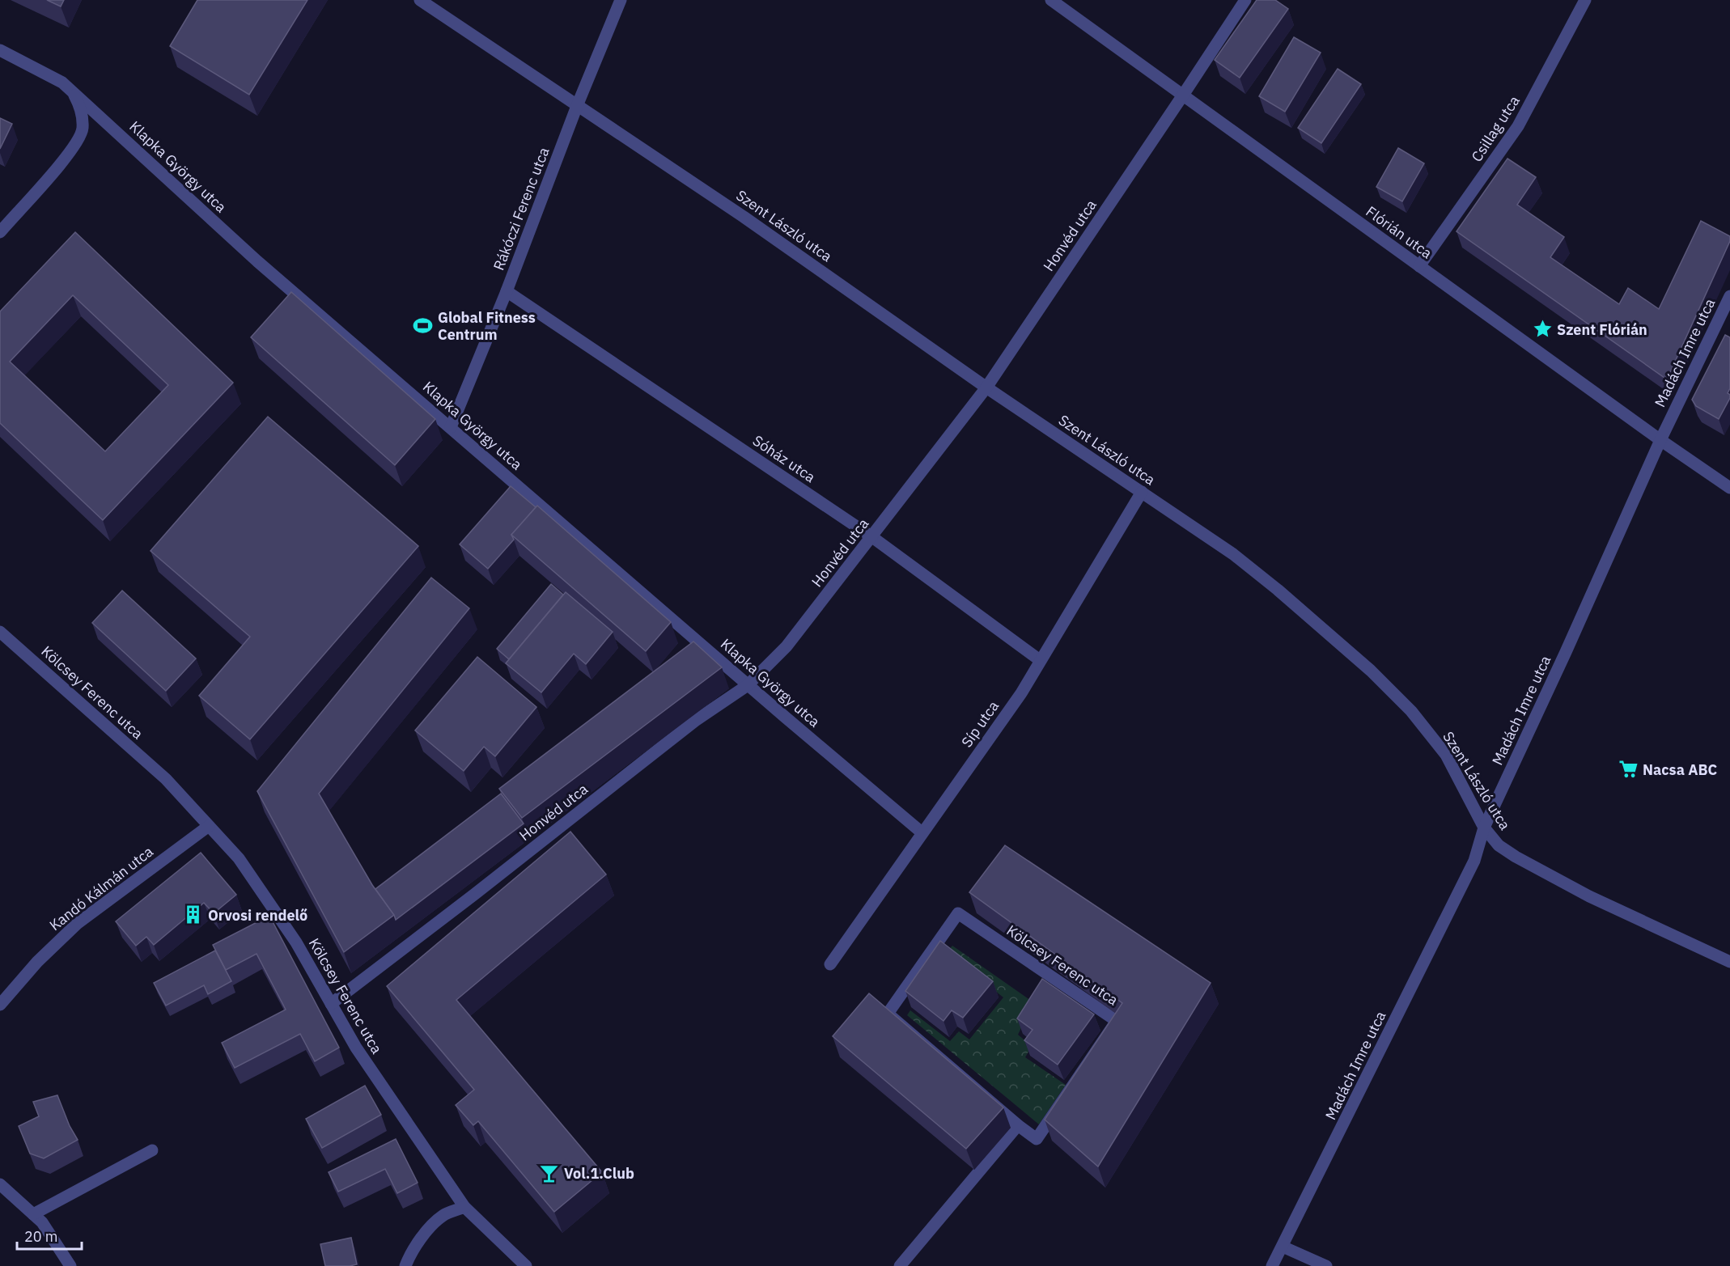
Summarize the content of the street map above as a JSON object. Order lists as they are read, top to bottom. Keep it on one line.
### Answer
{"streets":{"street":["Csillag utca","Klapka György utca","Rákóczi Ferenc utca","Szent László utca","Flórián utca","Honvéd utca","Madách Imre utca","Sóház utca","Kölcsey Ferenc utca","Síp utca","Kandó Kálmán utca"]},"crossings":[["Csillag utca","Flórián utca"],["Klapka György utca","Rákóczi Ferenc utca"],["Klapka György utca","Honvéd utca"],["Klapka György utca","Síp utca"],["Rákóczi Ferenc utca","Szent László utca"],["Rákóczi Ferenc utca","Sóház utca"],["Szent László utca","Honvéd utca"],["Szent László utca","Madách Imre utca"],["Szent László utca","Síp utca"],["Flórián utca","Honvéd utca"],["Flórián utca","Madách Imre utca"],["Honvéd utca","Sóház utca"],["Honvéd utca","Kölcsey Ferenc utca"],["Sóház utca","Síp utca"],["Kölcsey Ferenc utca","Kandó Kálmán utca"]],"places":{"sports":["Global Fitness Centrum"],"place":["Szent Flórián"],"supermarket":["Nacsa ABC"],"building":["Orvosi rendelő"],"bar":["Vol.1.Club"]},"scale_bar":"20 m"}
